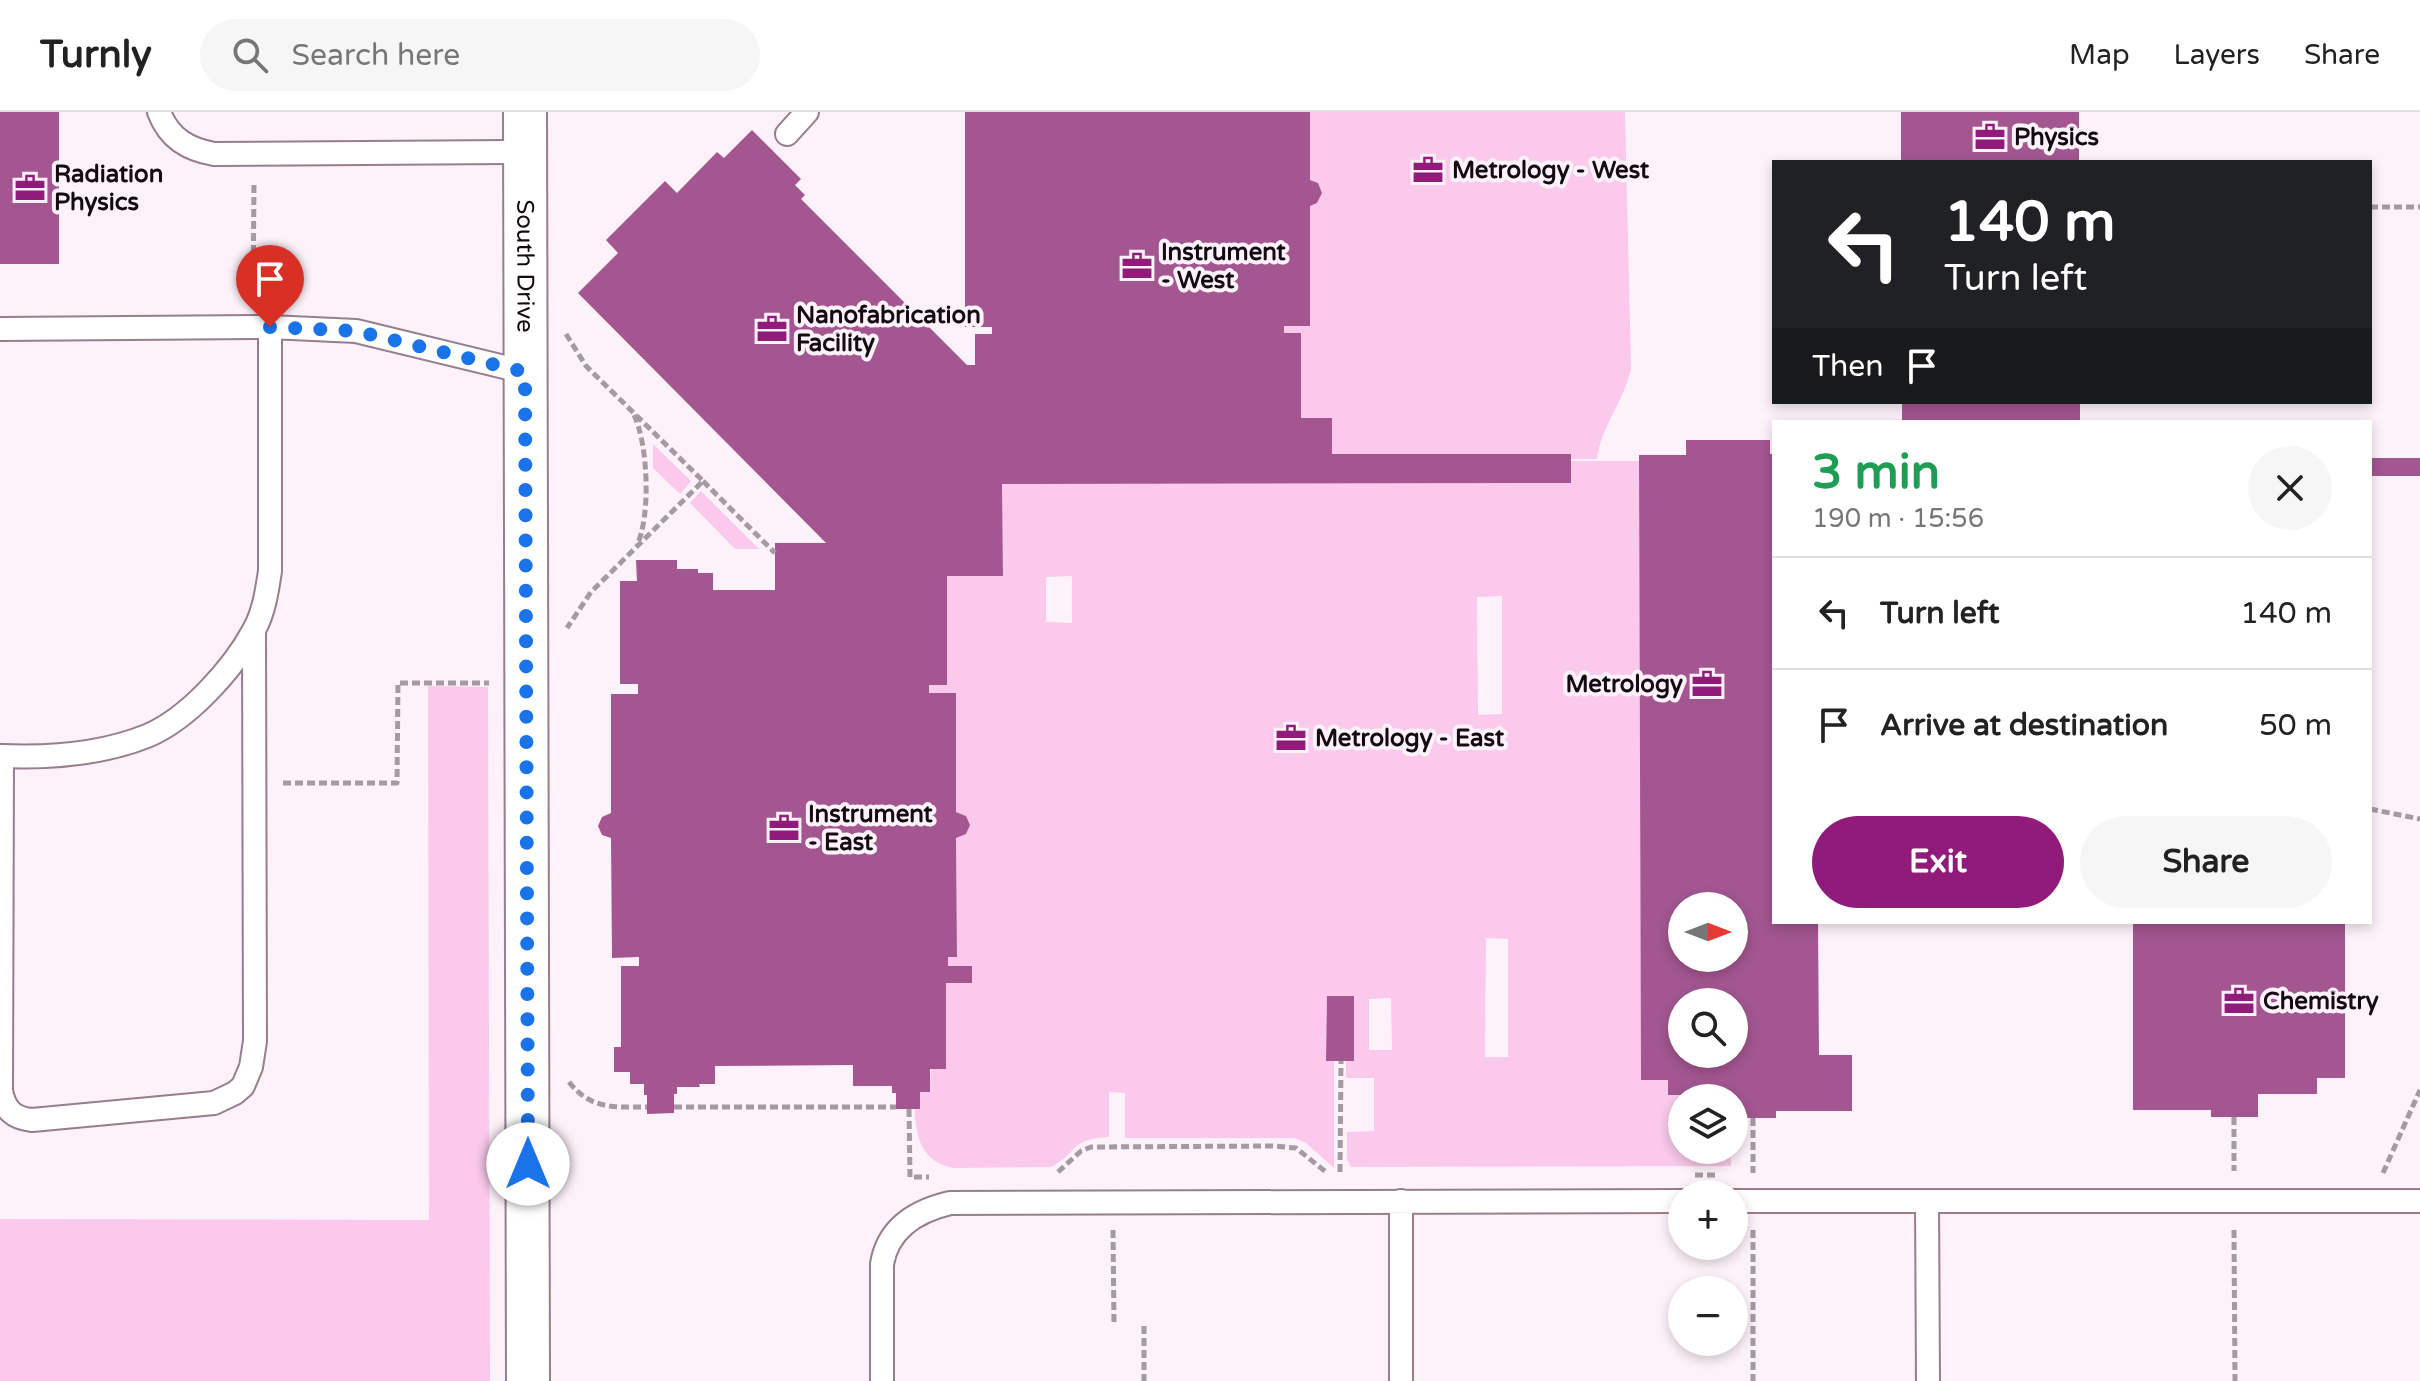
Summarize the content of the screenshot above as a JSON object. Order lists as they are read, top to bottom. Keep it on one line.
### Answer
{"streets":{"street":["South Drive"]},"places":{"office":["Physics","Metrology - West","Radiation Physics","Instrument - West","Nanofabrication Facility","Metrology","Metrology - East","Instrument - East","Chemistry"]},"north":"right","page":{"header":"Turnly","search":"Search here","nav":["Map","Layers","Share"],"turn":["140 m","Turn left"],"then":"Then","heading":["3 min","190 m · 15:56"],"list":[{"name":"Turn left","value":"140 m"},{"name":"Arrive at destination","value":"50 m"}],"buttons":["Exit","Share"],"map_buttons":["+","−"]}}
